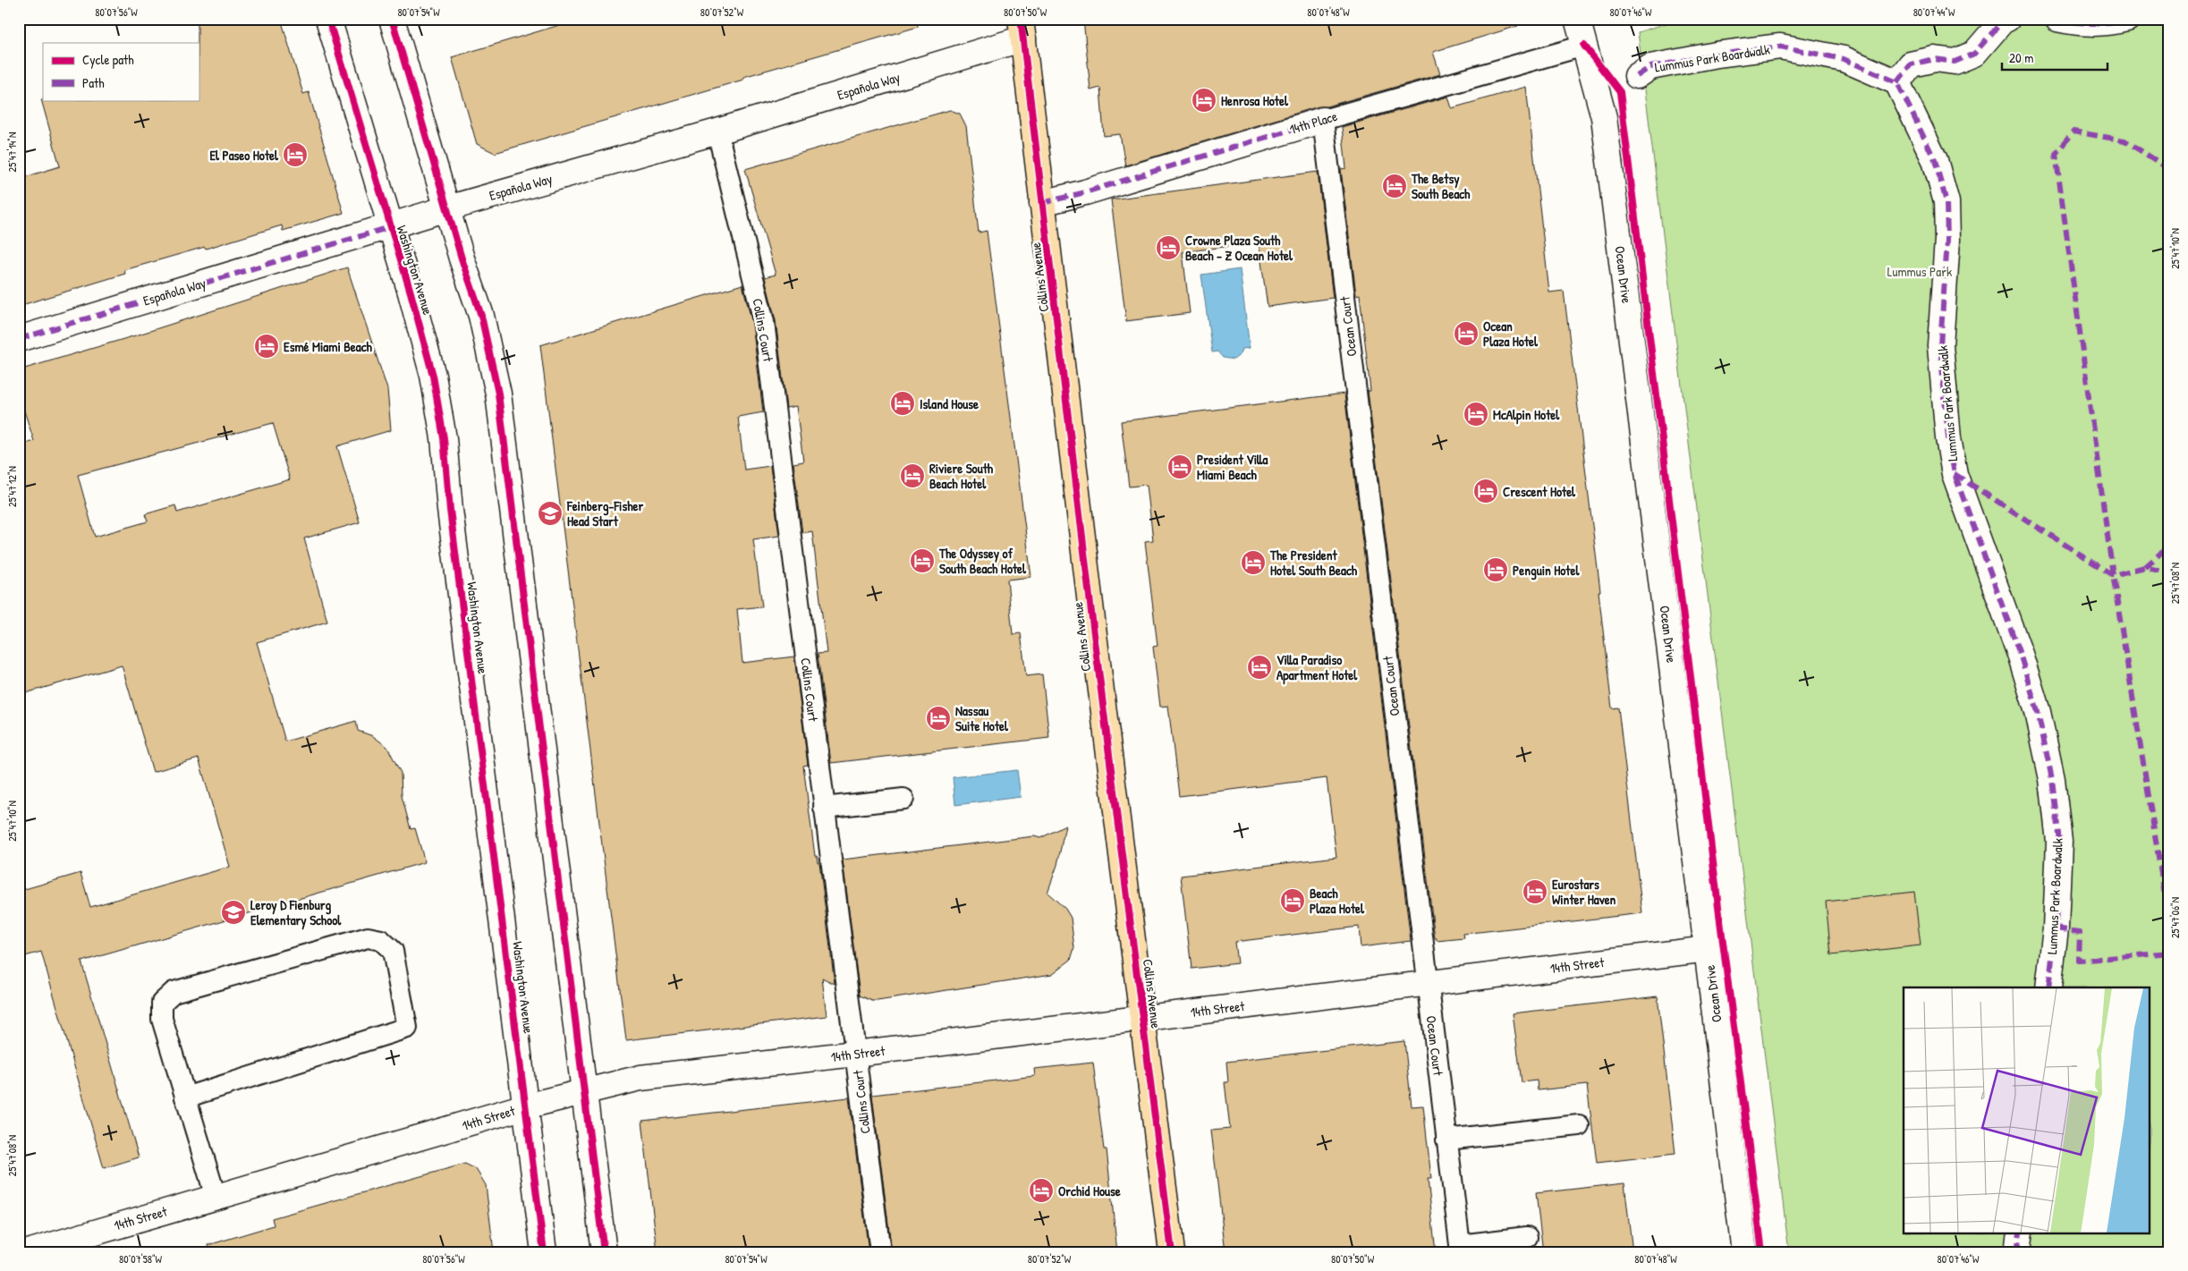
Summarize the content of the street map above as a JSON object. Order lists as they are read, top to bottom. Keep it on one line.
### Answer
{"streets":{"main road":["Collins Avenue"],"street":["Lummus Park Boardwalk","Española Way","14th Place","Washington Avenue","Ocean Drive","14th Street"],"lane":["Ocean Court","Collins Court"]},"crossings":[["Española Way","Washington Avenue"],["Española Way","Collins Avenue"],["Española Way","Collins Court"],["14th Place","Ocean Drive"],["14th Place","Collins Avenue"],["14th Place","Ocean Court"],["Washington Avenue","14th Street"],["Ocean Drive","14th Street"],["Collins Avenue","14th Street"],["Ocean Court","14th Street"],["Collins Court","14th Street"]],"parks":["Lummus Park"],"places":{"hotel":["Henrosa Hotel","El Paseo Hotel","The Betsy South Beach","Crowne Plaza South Beach - Z Ocean Hotel","Ocean Plaza Hotel","Esmé Miami Beach","Island House","McAlpin Hotel","President Villa Miami Beach","Riviere South Beach Hotel","Crescent Hotel","The Odyssey of South Beach Hotel","The President Hotel South Beach","Penguin Hotel","Villa Paradiso Apartment Hotel","Nassau Suite Hotel","Eurostars Winter Haven","Beach Plaza Hotel","Orchid House"],"school or university":["Feinberg-Fisher Head Start","Leroy D Fienburg Elementary School"]},"legend":["Cycle path","Path"],"scale_bar":"20 m","coordinates":["80°07'56\"W","80°07'54\"W","80°07'52\"W","80°07'50\"W","80°07'48\"W","80°07'46\"W","80°07'44\"W","25°47'14\"N","25°47'10\"N","25°47'12\"N","25°47'08\"N","25°47'06\"N","80°07'58\"W"]}
